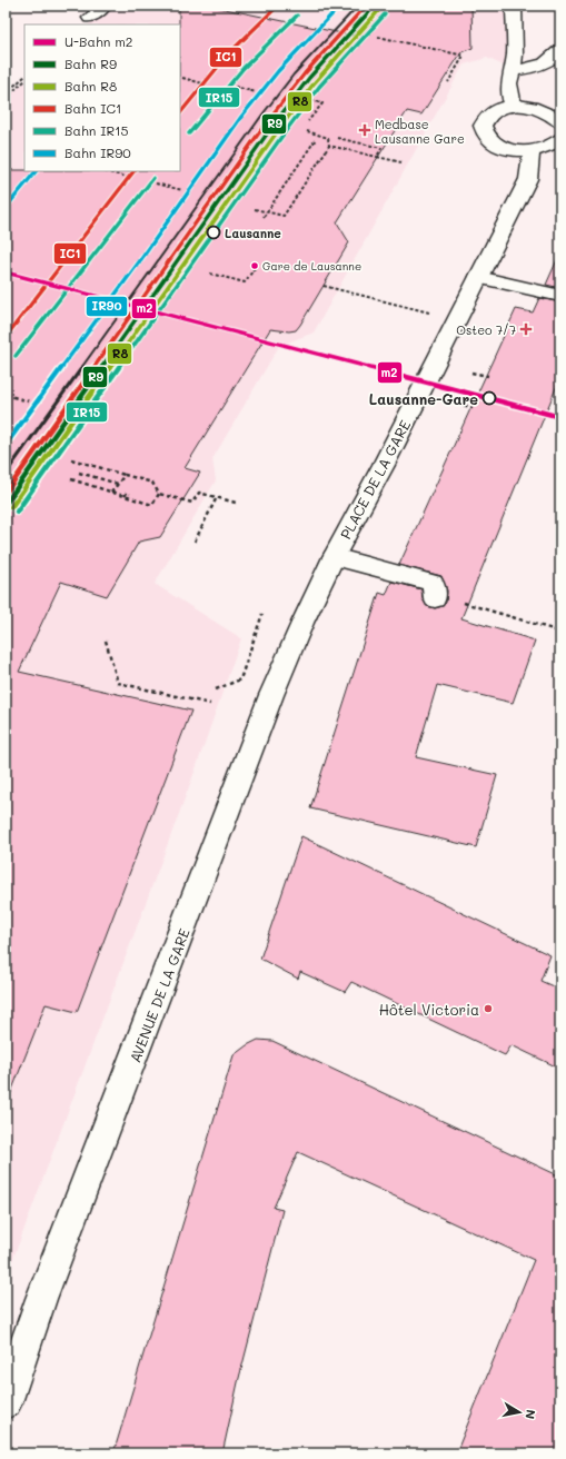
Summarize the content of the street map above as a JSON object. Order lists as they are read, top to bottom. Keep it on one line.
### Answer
{"streets":{"main road":["PLACE DE LA GARE","AVENUE DE LA GARE"]},"crossings":[["PLACE DE LA GARE","AVENUE DE LA GARE"]],"places":{"health":["Medbase Lausanne Gare","Osteo 7/7"],"other":["Lausanne","Gare de Lausanne","Lausanne-Gare","Hôtel Victoria"]},"lines":["rail line R9","rail line IC1","rail line IR90","rail line R8","rail line IR15","metro line m2"],"legend":["U-Bahn m2","Bahn R9","Bahn R8","Bahn IC1","Bahn IR15","Bahn IR90"],"north":"right"}
